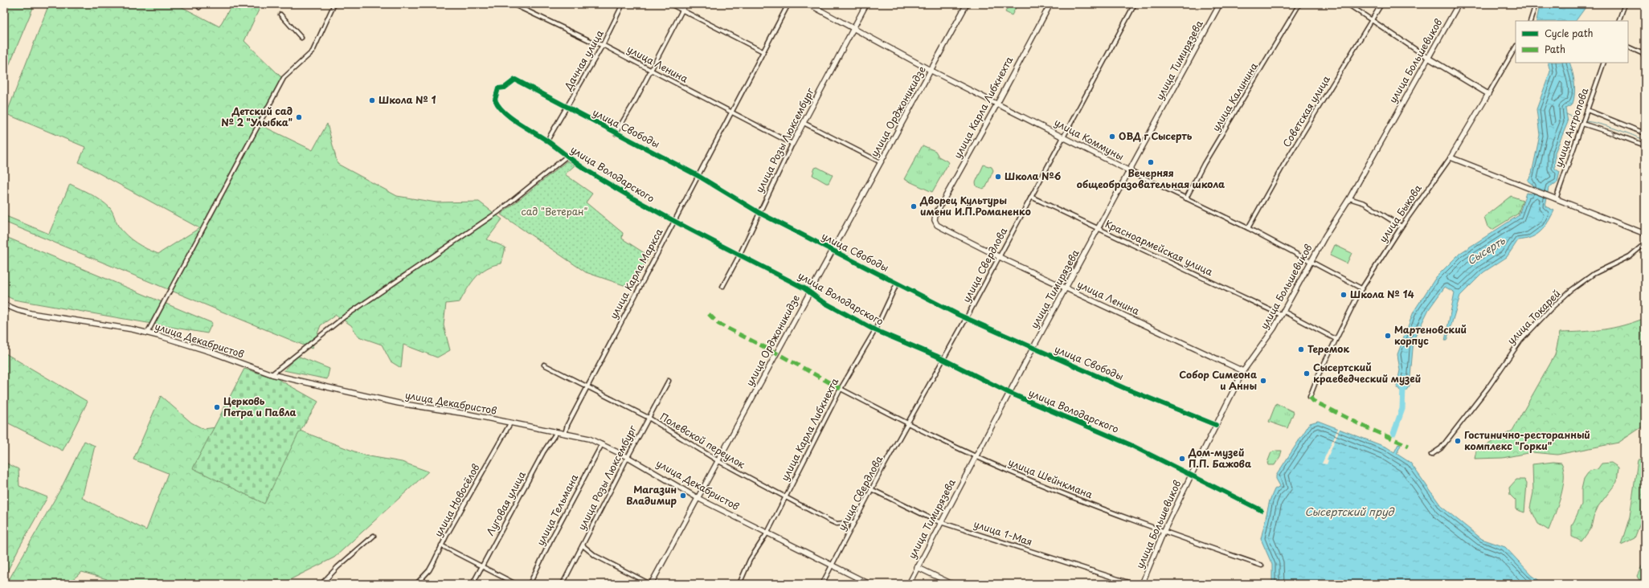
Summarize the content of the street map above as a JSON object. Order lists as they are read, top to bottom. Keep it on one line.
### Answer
{"streets":{"street":["Дачная улица","улица Тимирязева","улица Большевиков","улица Ленина","улица Калинина","улица Карла Либкнехта","улица Орджоникидзе","Советская улица","улица Антропова","улица Свободы","улица Коммуны","улица Розы Люксембург","улица Володарского","улица Быкова","Красноармейская улица","улица Свердлова","улица Карла Маркса","улица Токарей","улица Декабристов","Полевской переулок","улица Шейнкмана","улица Новосёлов","Луговая улица","улица Тельмана","улица 1-Мая"]},"crossings":[["Дачная улица","улица Ленина"],["Дачная улица","улица Свободы"],["Дачная улица","улица Володарского"],["улица Тимирязева","улица Ленина"],["улица Тимирязева","улица Свободы"],["улица Тимирязева","улица Коммуны"],["улица Тимирязева","улица Володарского"],["улица Тимирязева","Красноармейская улица"],["улица Тимирязева","улица Шейнкмана"],["улица Тимирязева","улица 1-Мая"],["улица Большевиков","улица Ленина"],["улица Большевиков","улица Свободы"],["улица Большевиков","улица Коммуны"],["улица Большевиков","улица Володарского"],["улица Большевиков","Красноармейская улица"],["улица Большевиков","улица Шейнкмана"],["улица Ленина","улица Карла Либкнехта"],["улица Ленина","улица Розы Люксембург"],["улица Ленина","улица Свердлова"],["улица Ленина","улица Карла Маркса"],["улица Калинина","улица Коммуны"],["улица Карла Либкнехта","улица Свободы"],["улица Карла Либкнехта","улица Коммуны"],["улица Карла Либкнехта","улица Володарского"],["улица Карла Либкнехта","улица Декабристов"],["улица Карла Либкнехта","Полевской переулок"],["улица Карла Либкнехта","улица Шейнкмана"],["улица Орджоникидзе","улица Свободы"],["улица Орджоникидзе","улица Коммуны"],["улица Орджоникидзе","улица Володарского"],["улица Орджоникидзе","улица Декабристов"],["улица Орджоникидзе","Полевской переулок"],["Советская улица","улица Коммуны"],["улица Свободы","улица Розы Люксембург"],["улица Свободы","улица Володарского"],["улица Свободы","улица Свердлова"],["улица Свободы","улица Карла Маркса"],["улица Коммуны","улица Розы Люксембург"],["улица Коммуны","улица Быкова"],["улица Коммуны","улица Свердлова"],["улица Розы Люксембург","улица Володарского"],["улица Розы Люксембург","улица Декабристов"],["улица Розы Люксембург","Полевской переулок"],["улица Володарского","улица Свердлова"],["улица Володарского","улица Карла Маркса"],["улица Быкова","Красноармейская улица"],["Красноармейская улица","улица Свердлова"],["улица Свердлова","улица Декабристов"],["улица Свердлова","Полевской переулок"],["улица Свердлова","улица Шейнкмана"],["улица Свердлова","улица 1-Мая"],["улица Карла Маркса","улица Декабристов"],["улица Карла Маркса","Полевской переулок"],["улица Декабристов","улица Новосёлов"],["улица Декабристов","Луговая улица"],["улица Декабристов","улица Тельмана"]],"water":["Сысерть","Сысертский пруд"],"parks":["сад \"Ветеран\""],"places":["Школа № 1","Детский сад № 2 \"Улыбка\"","ОВД г Сысерть","Вечерняя общеобразовательная школа","Школа №6","Дворец Культуры имени И.П.Романенко","Школа № 14","Мартеновский корпус","Теремок","Сысертский краеведческий музей","Собор Симеона и Анны","Церковь Петра и Павла","Гостинично-ресторанный комплекс \"Горки\"","Дом-музей П.П. Бажова","Магазин Владимир"],"legend":["Cycle path","Path"]}
